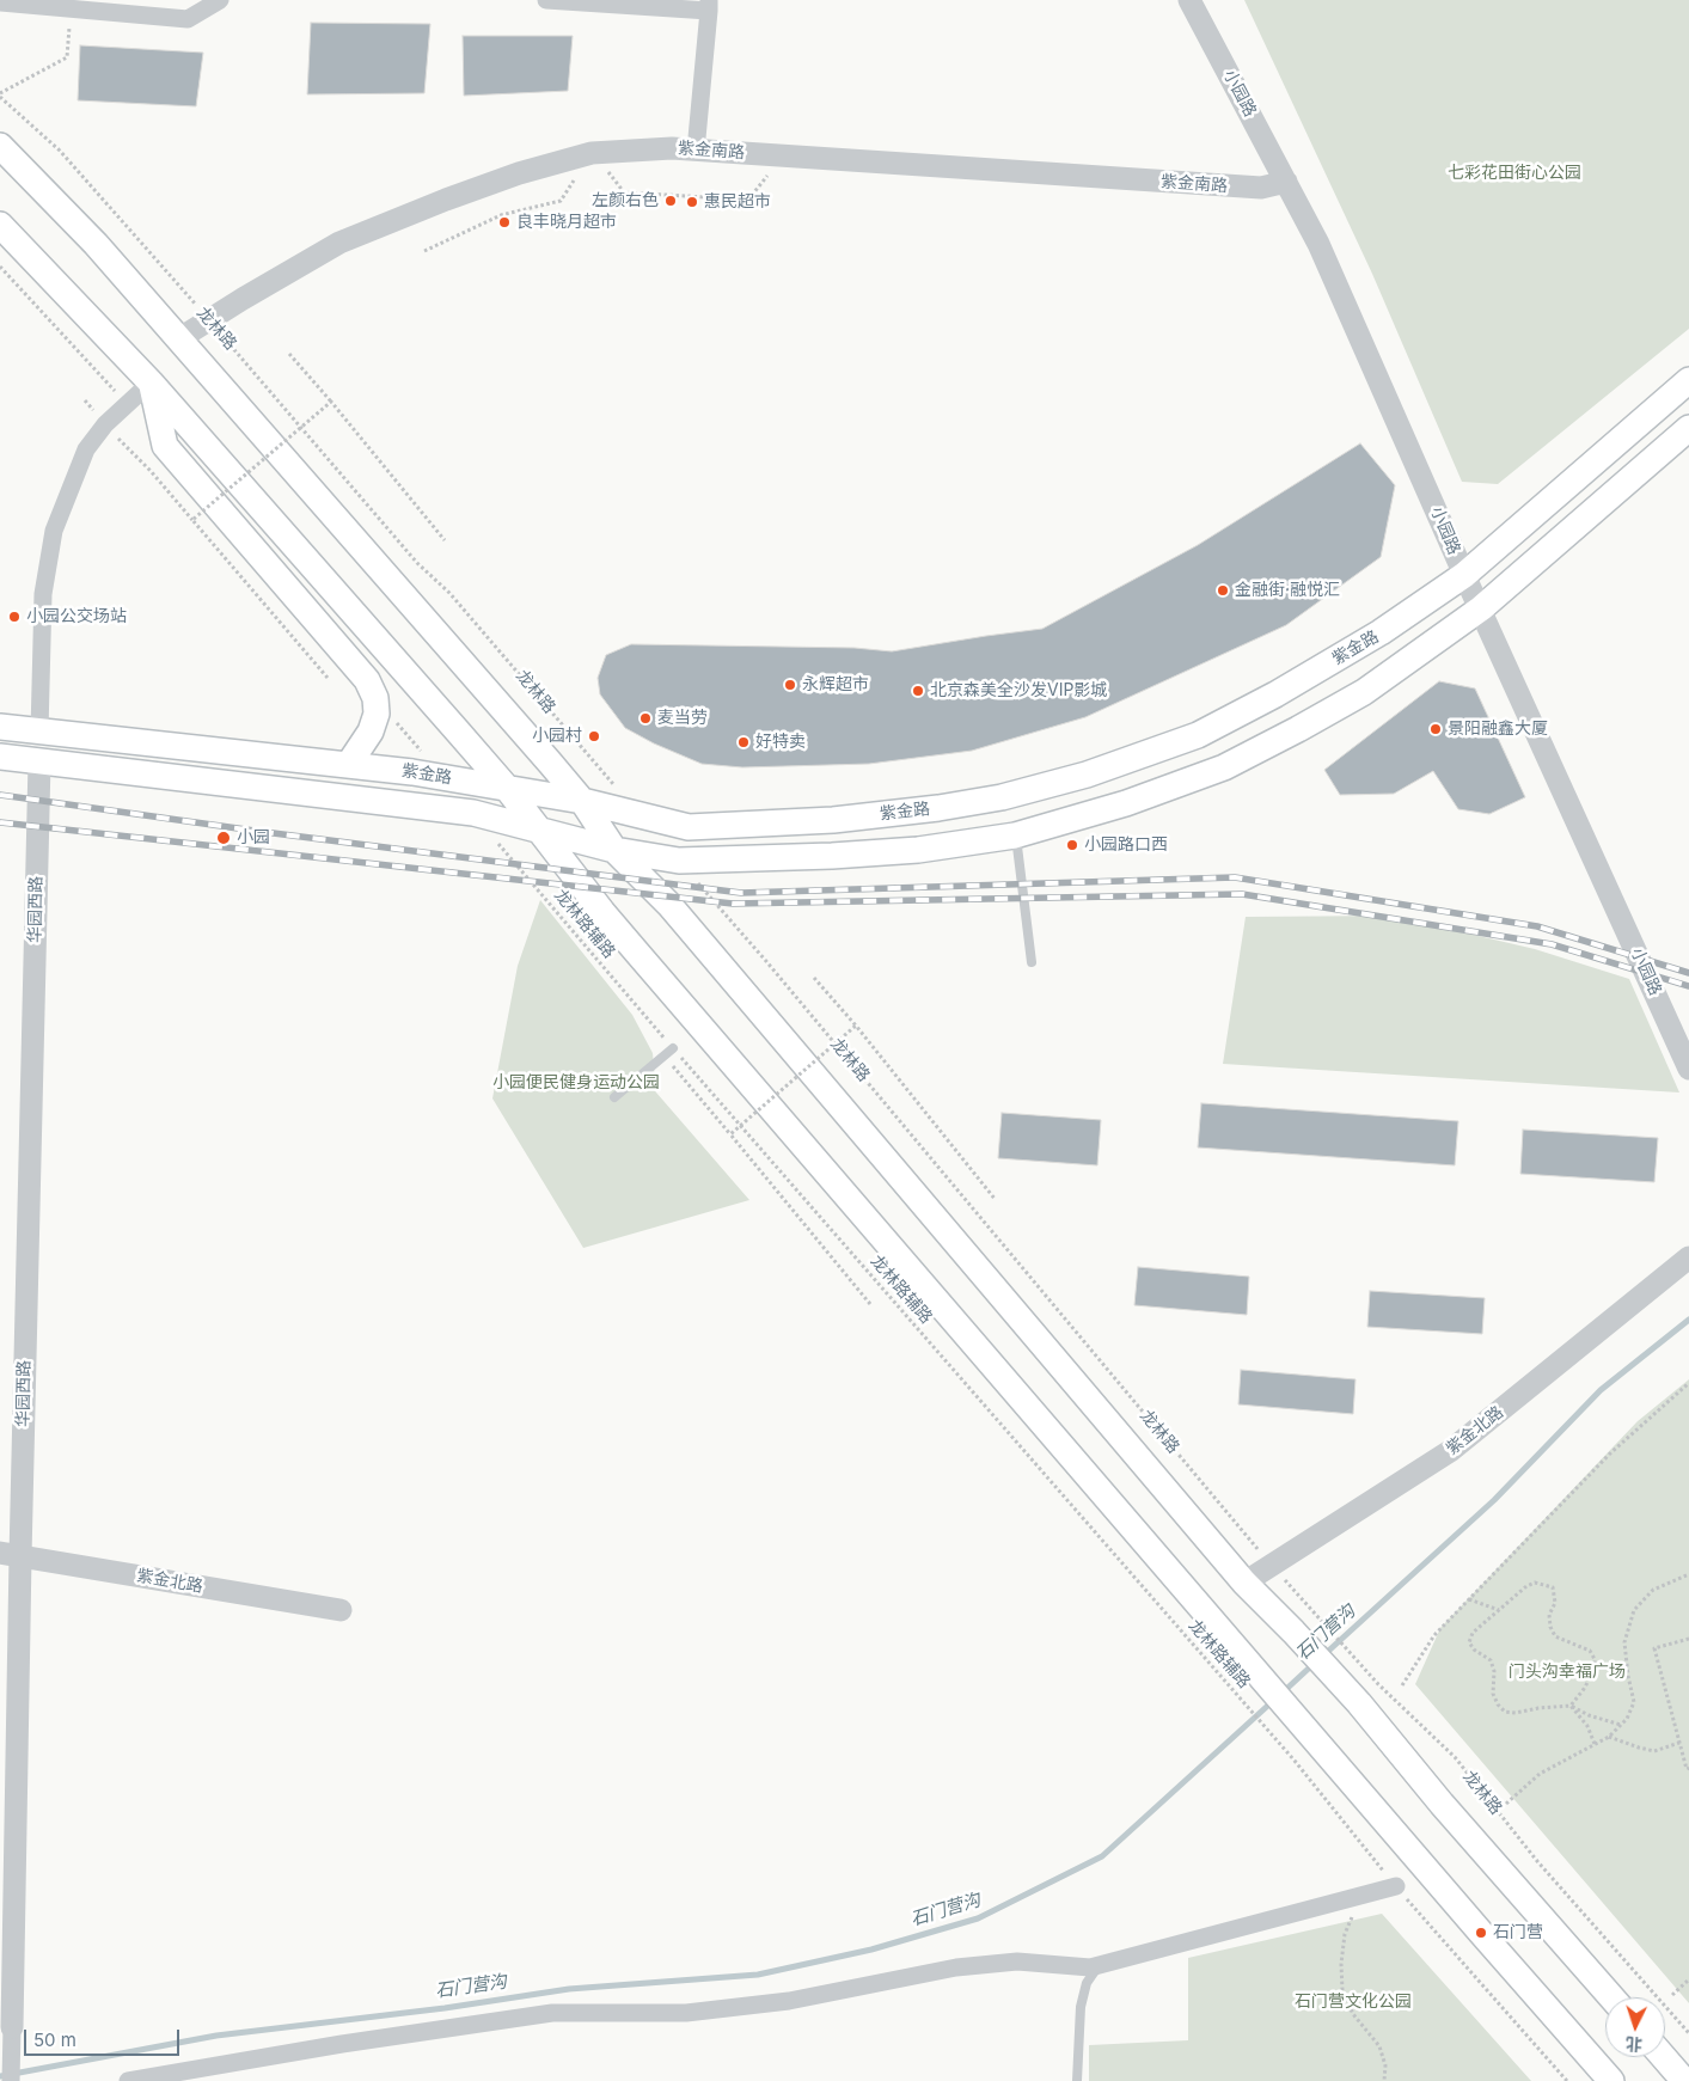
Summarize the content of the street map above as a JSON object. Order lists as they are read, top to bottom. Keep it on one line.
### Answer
{"streets":{"main road":["龙林路","紫金路"],"street":["小园路","紫金南路","华园西路","紫金北路"],"path":["龙林路辅路"]},"crossings":[["小园路","紫金南路"],["小园路","紫金路"],["紫金南路","龙林路"],["龙林路","紫金路"],["龙林路","紫金北路"],["紫金路","华园西路"],["华园西路","紫金北路"]],"water":["石门营沟"],"parks":["七彩花田街心公园","小园便民健身运动公园","门头沟幸福广场","石门营文化公园"],"places":["左颜右色","惠民超市","良丰晓月超市","金融街·融悦汇","小园公交场站","永辉超市","北京森美全沙发VIP影城","麦当劳","景阳融鑫大厦","小园村","好特卖","小园","小园路口西","石门营"],"scale_bar":"50 m","north":"bottom"}
